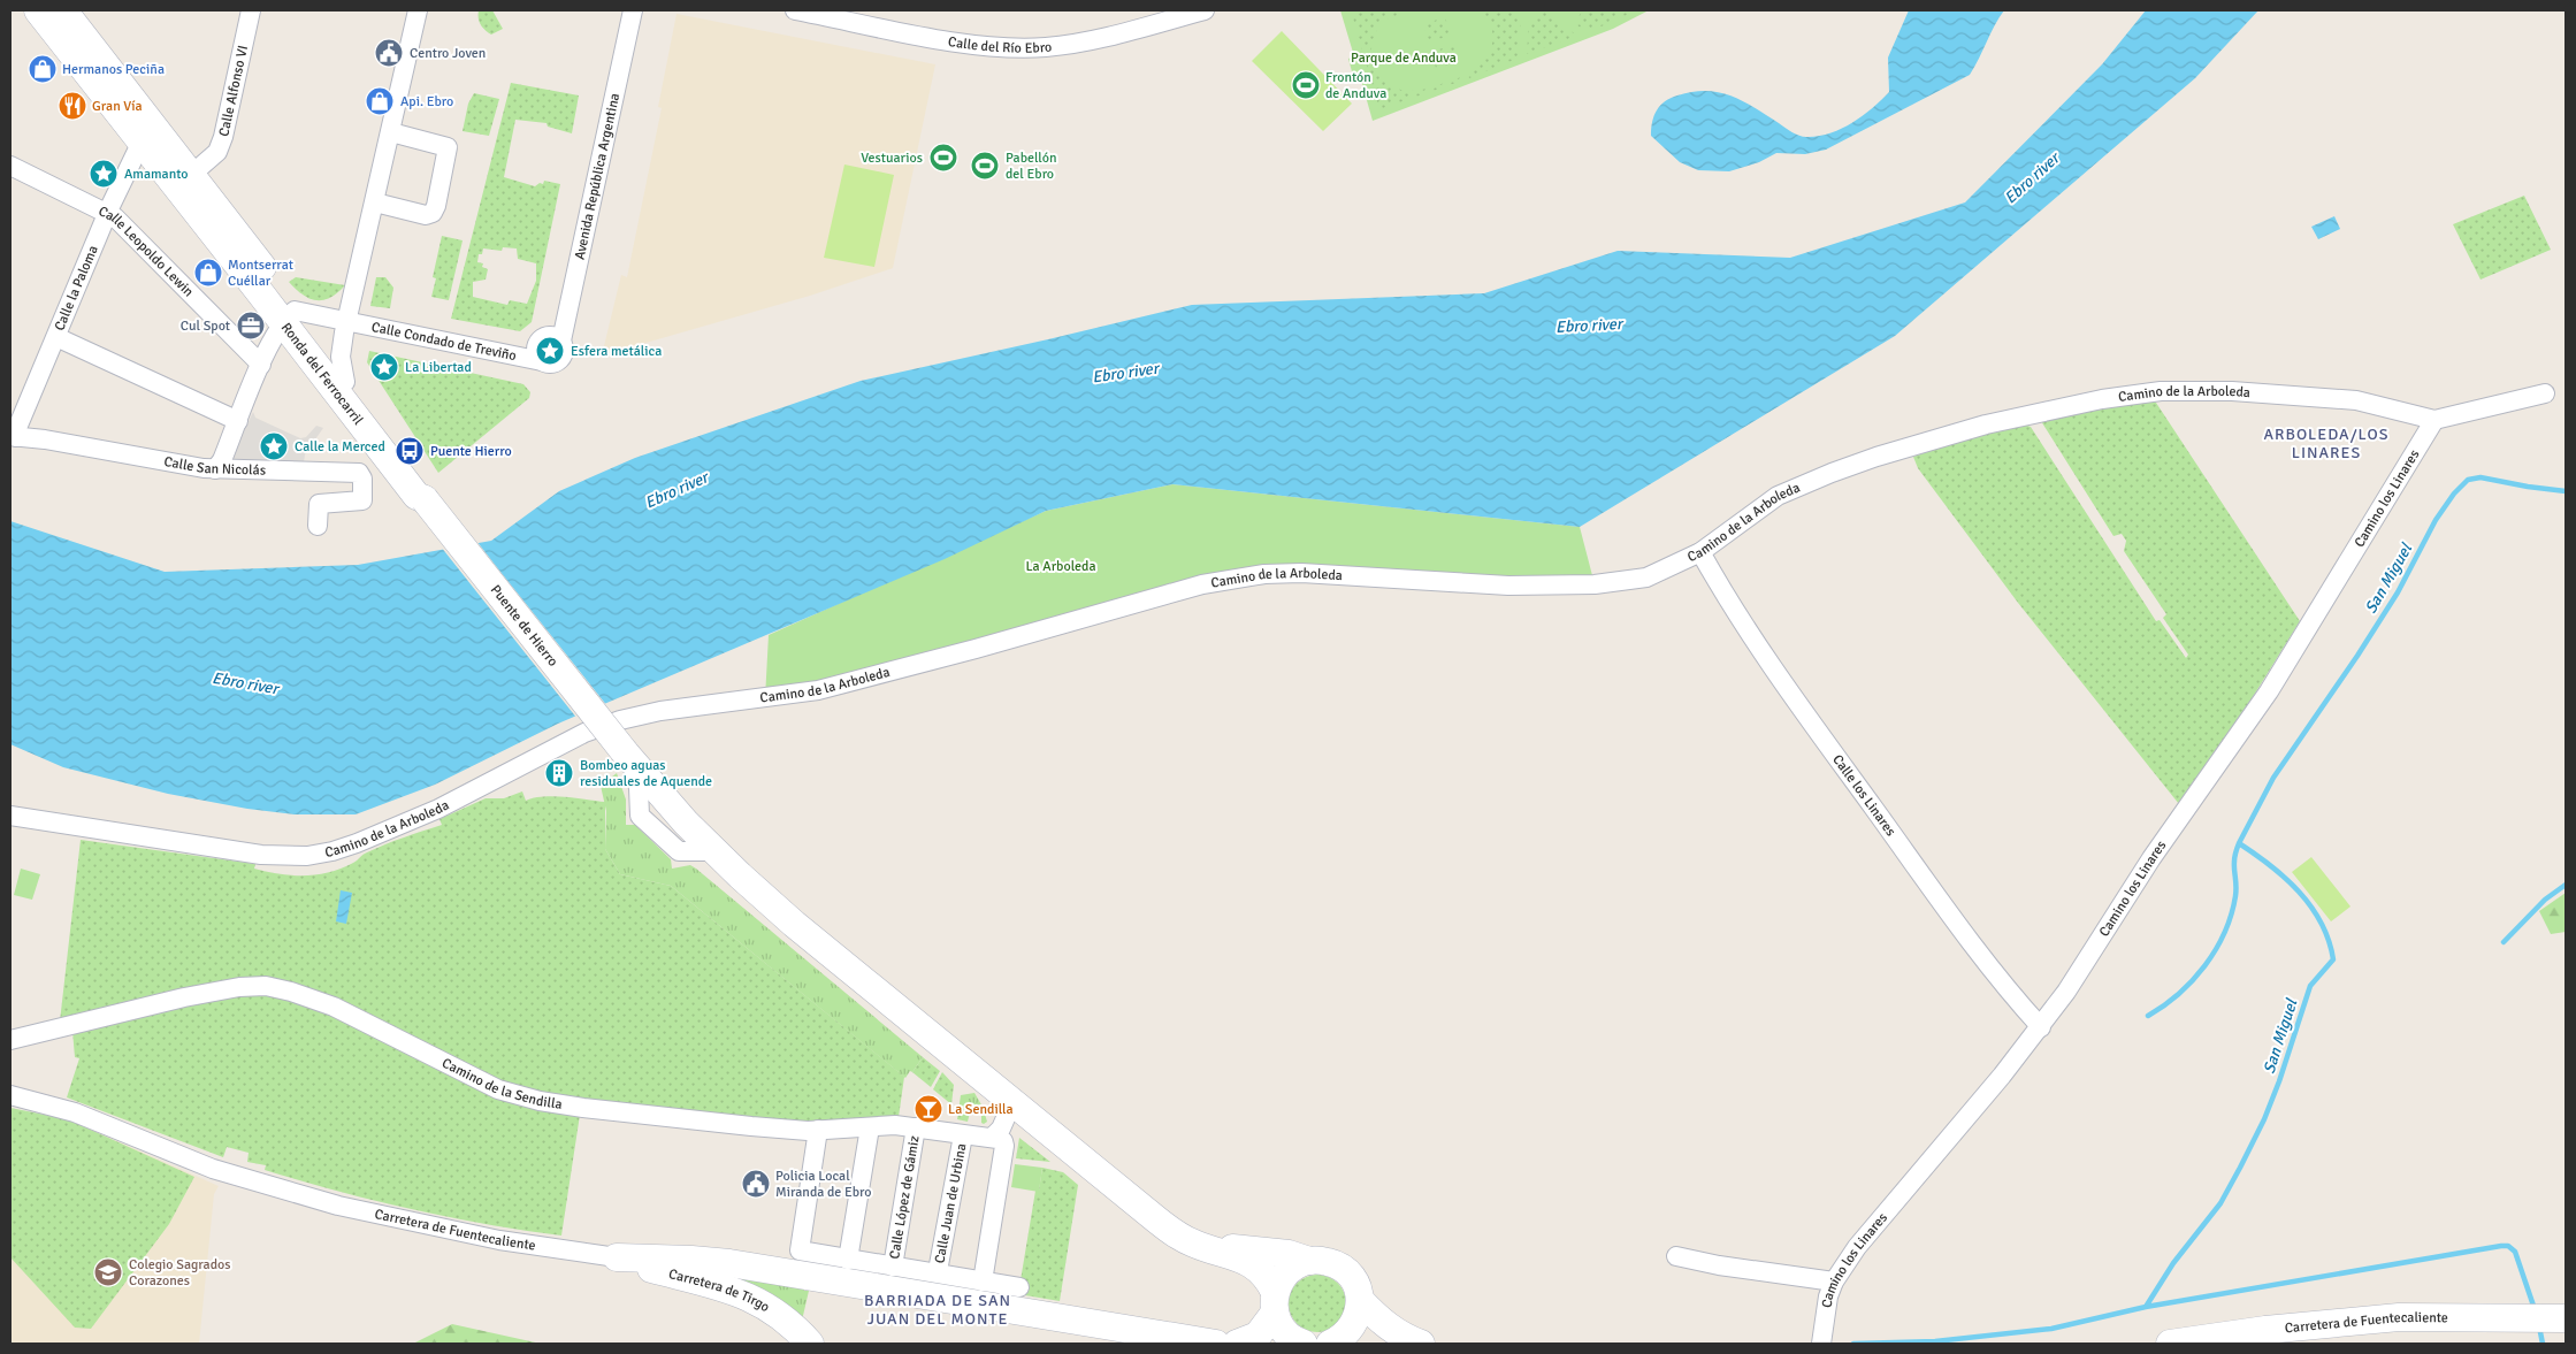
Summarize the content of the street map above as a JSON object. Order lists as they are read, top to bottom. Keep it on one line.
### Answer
{"streets":{"main road":["Ronda del Ferrocarril","Puente de Hierro","Carretera de Fuentecaliente","Carretera de Tirgo"],"street":["Calle del Río Ebro","Calle Alfonso VI","Avenida República Argentina","Calle Leopoldo Lewin","Calle la Paloma","Calle Condado de Treviño","Camino de la Arboleda","Calle San Nicolás","Camino los Linares","Calle los Linares","Camino de la Sendilla","Calle López de Gámiz","Calle Juan de Urbina"]},"crossings":[["Calle Alfonso VI","Ronda del Ferrocarril"],["Avenida República Argentina","Calle Condado de Treviño"],["Calle Leopoldo Lewin","Calle la Paloma"],["Calle la Paloma","Ronda del Ferrocarril"],["Calle la Paloma","Calle San Nicolás"],["Calle Condado de Treviño","Ronda del Ferrocarril"],["Ronda del Ferrocarril","Puente de Hierro"],["Camino de la Arboleda","Camino los Linares"],["Camino de la Arboleda","Calle los Linares"],["Camino los Linares","Calle los Linares"],["Camino de la Sendilla","Calle López de Gámiz"],["Camino de la Sendilla","Calle Juan de Urbina"],["Carretera de Fuentecaliente","Carretera de Tirgo"]],"districts":["ARBOLEDA/LOS LINARES","BARRIADA DE SAN JUAN DEL MONTE"],"water":["Ebro river","San Miguel"],"parks":["Parque de Anduva","La Arboleda"],"places":{"public building":["Centro Joven","Policia Local Miranda de Ebro"],"shop":["Hermanos Peciña","Api. Ebro","Montserrat Cuéllar"],"sports":["Frontón de Anduva","Vestuarios","Pabellón del Ebro"],"restaurant":["Gran Vía"],"place":["Amamanto","Esfera metálica","La Libertad","Calle la Merced"],"office":["Cul Spot"],"bus stop":["Puente Hierro"],"building":["Bombeo aguas residuales de Aquende"],"bar":["La Sendilla"],"school or university":["Colegio Sagrados Corazones"]}}
